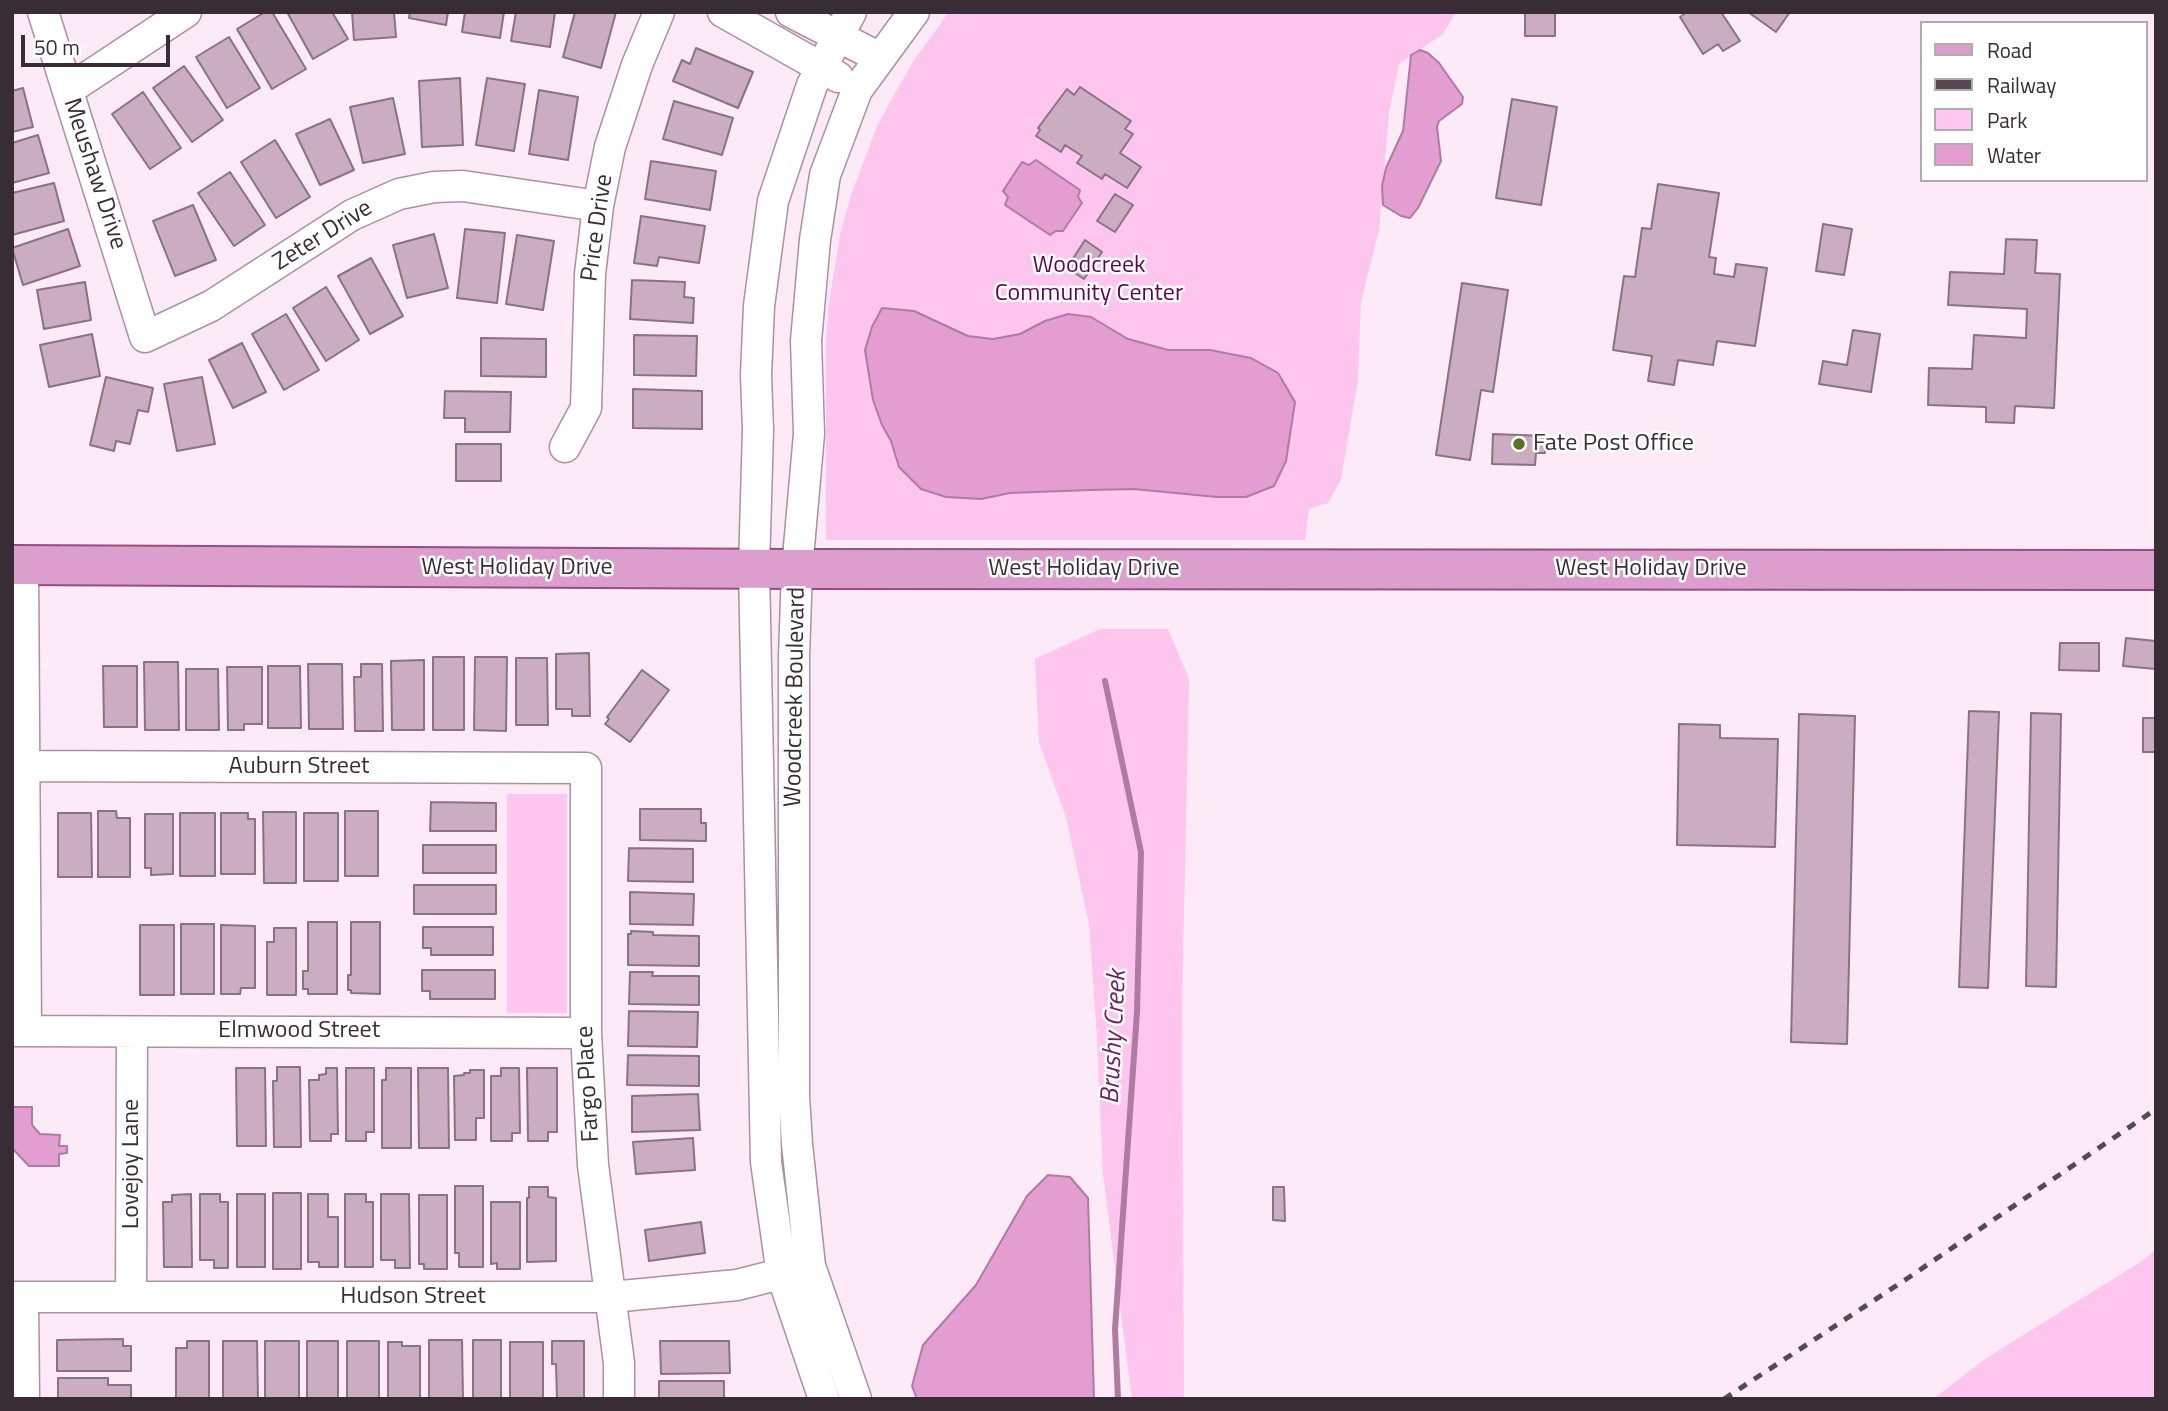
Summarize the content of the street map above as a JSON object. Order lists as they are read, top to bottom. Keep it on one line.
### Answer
{"streets":{"main road":["West Holiday Drive"],"street":["Meushaw Drive","Price Drive","Zeter Drive","Woodcreek Boulevard","Auburn Street","Elmwood Street","Fargo Place","Lovejoy Lane","Hudson Street"]},"crossings":[["Meushaw Drive","Zeter Drive"],["Price Drive","Zeter Drive"],["West Holiday Drive","Woodcreek Boulevard"],["Woodcreek Boulevard","Hudson Street"],["Auburn Street","Fargo Place"],["Elmwood Street","Fargo Place"],["Elmwood Street","Lovejoy Lane"],["Fargo Place","Hudson Street"],["Lovejoy Lane","Hudson Street"]],"water":["Brushy Creek"],"parks":["Woodcreek Community Center"],"places":["Fate Post Office"],"legend":["Road","Railway","Park","Water"],"scale_bar":"50 m"}
